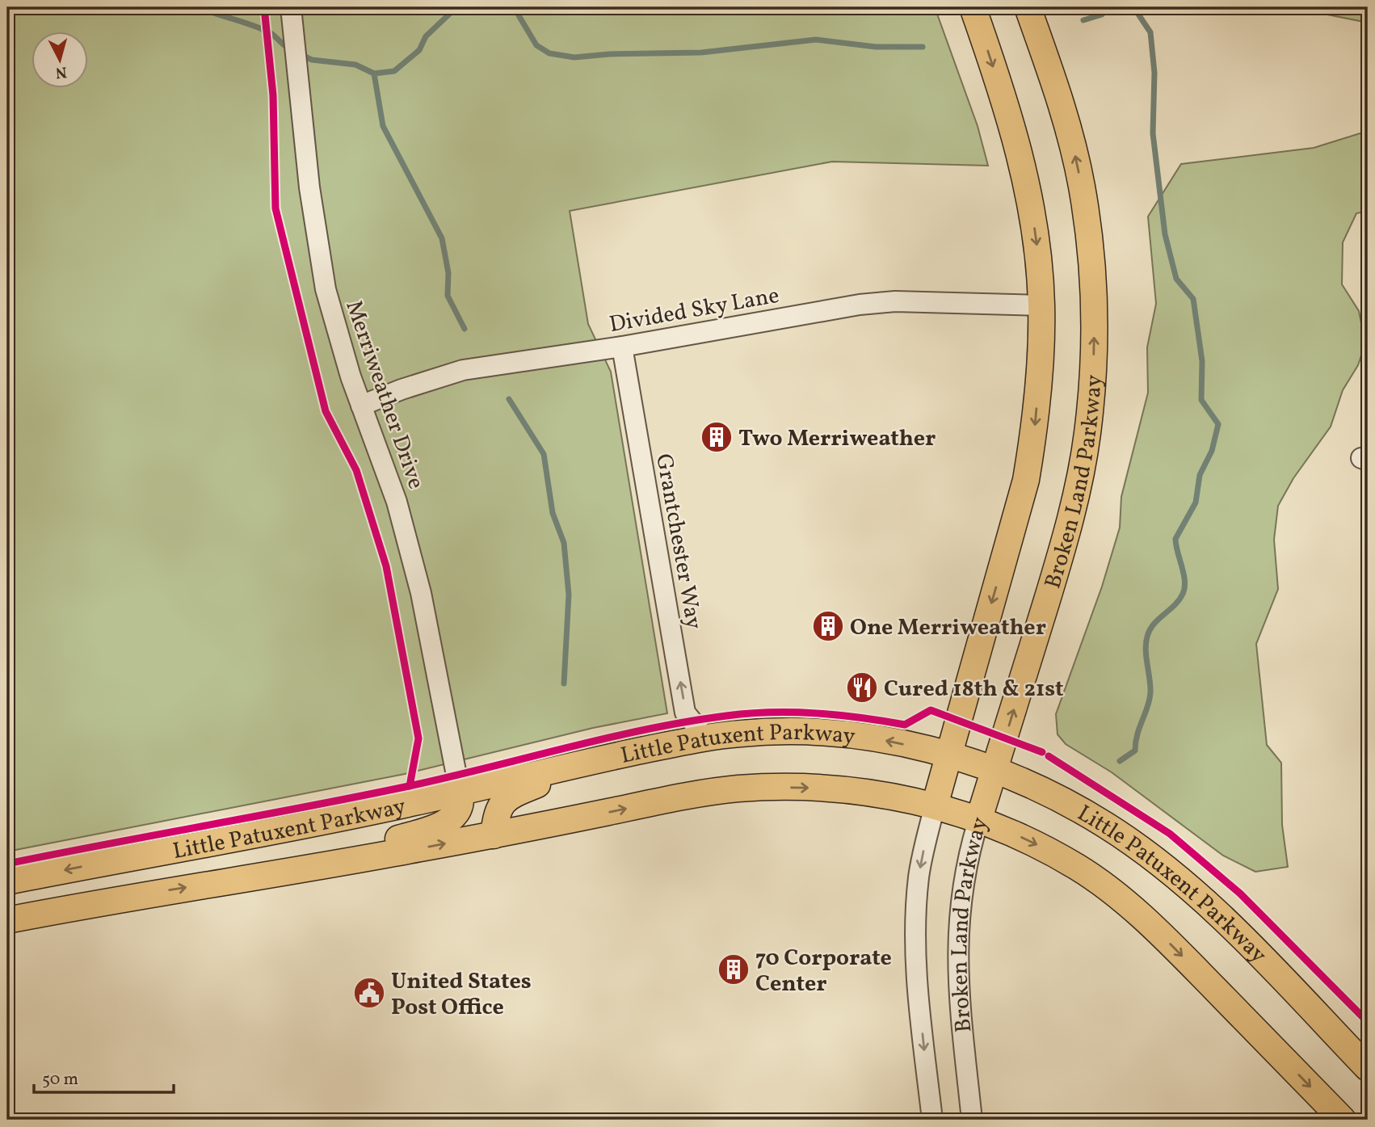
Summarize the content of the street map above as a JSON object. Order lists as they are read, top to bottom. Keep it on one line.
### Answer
{"streets":{"main road":["Broken Land Parkway","Little Patuxent Parkway"],"street":["Divided Sky Lane","Merriweather Drive","Grantchester Way"]},"crossings":[["Divided Sky Lane","Merriweather Drive"],["Divided Sky Lane","Broken Land Parkway"],["Divided Sky Lane","Grantchester Way"],["Merriweather Drive","Little Patuxent Parkway"],["Broken Land Parkway","Little Patuxent Parkway"],["Grantchester Way","Little Patuxent Parkway"]],"one_way":["Grantchester Way"],"places":{"building":["Two Merriweather","One Merriweather","70 Corporate Center"],"restaurant":["Cured 18th & 21st"],"public building":["United States Post Office"]},"scale_bar":"50 m","north":"bottom"}
